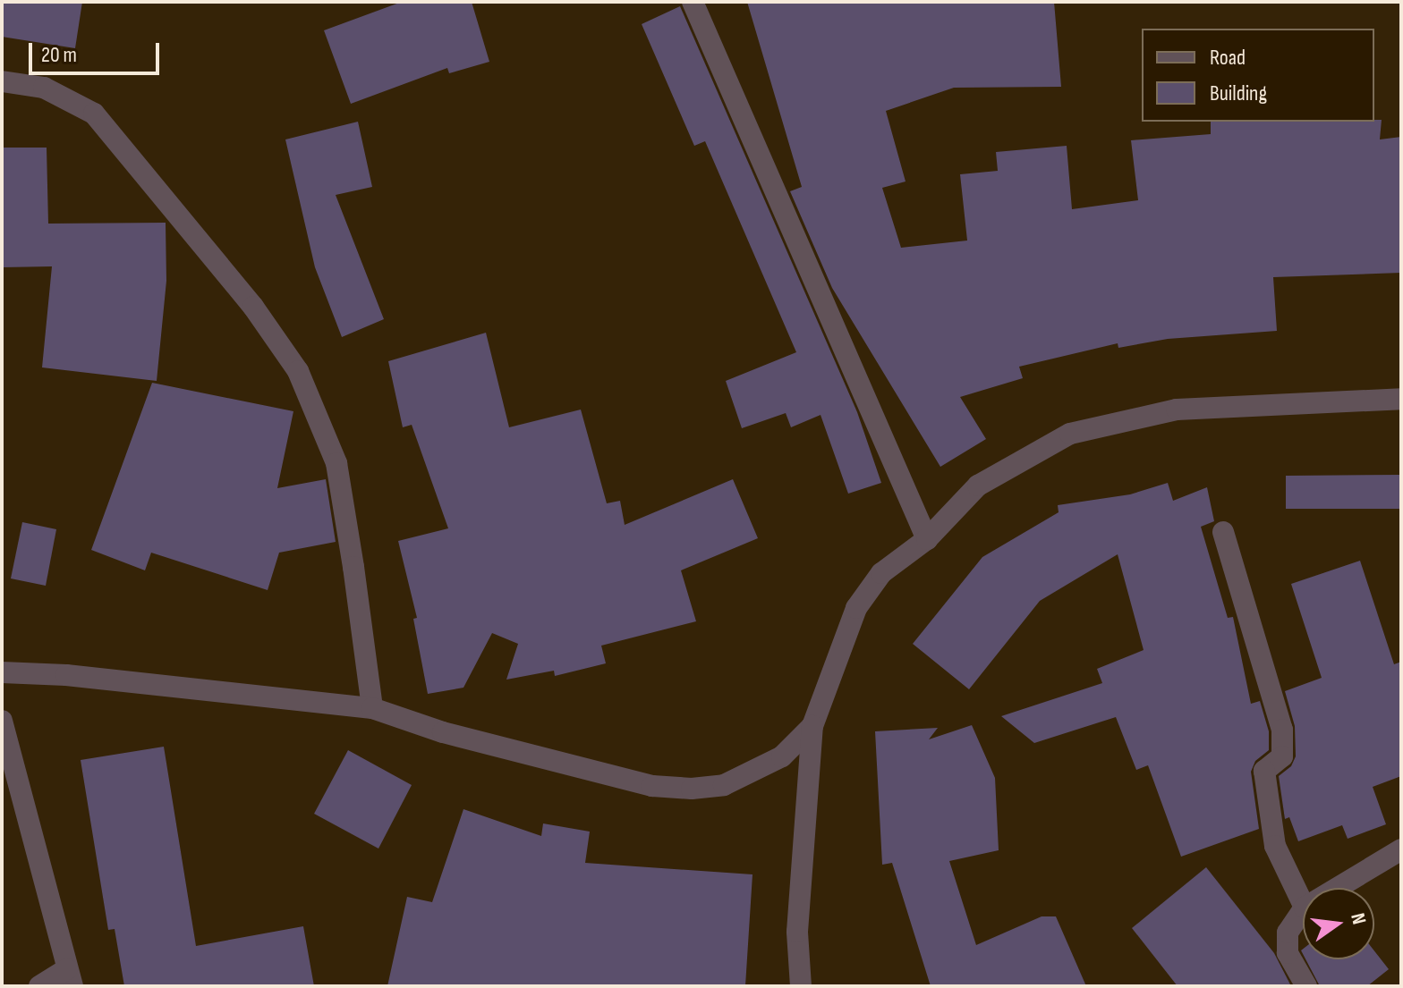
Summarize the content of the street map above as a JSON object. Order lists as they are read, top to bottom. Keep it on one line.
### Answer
{"legend":["Road","Building"],"scale_bar":"20 m","north":"right"}
